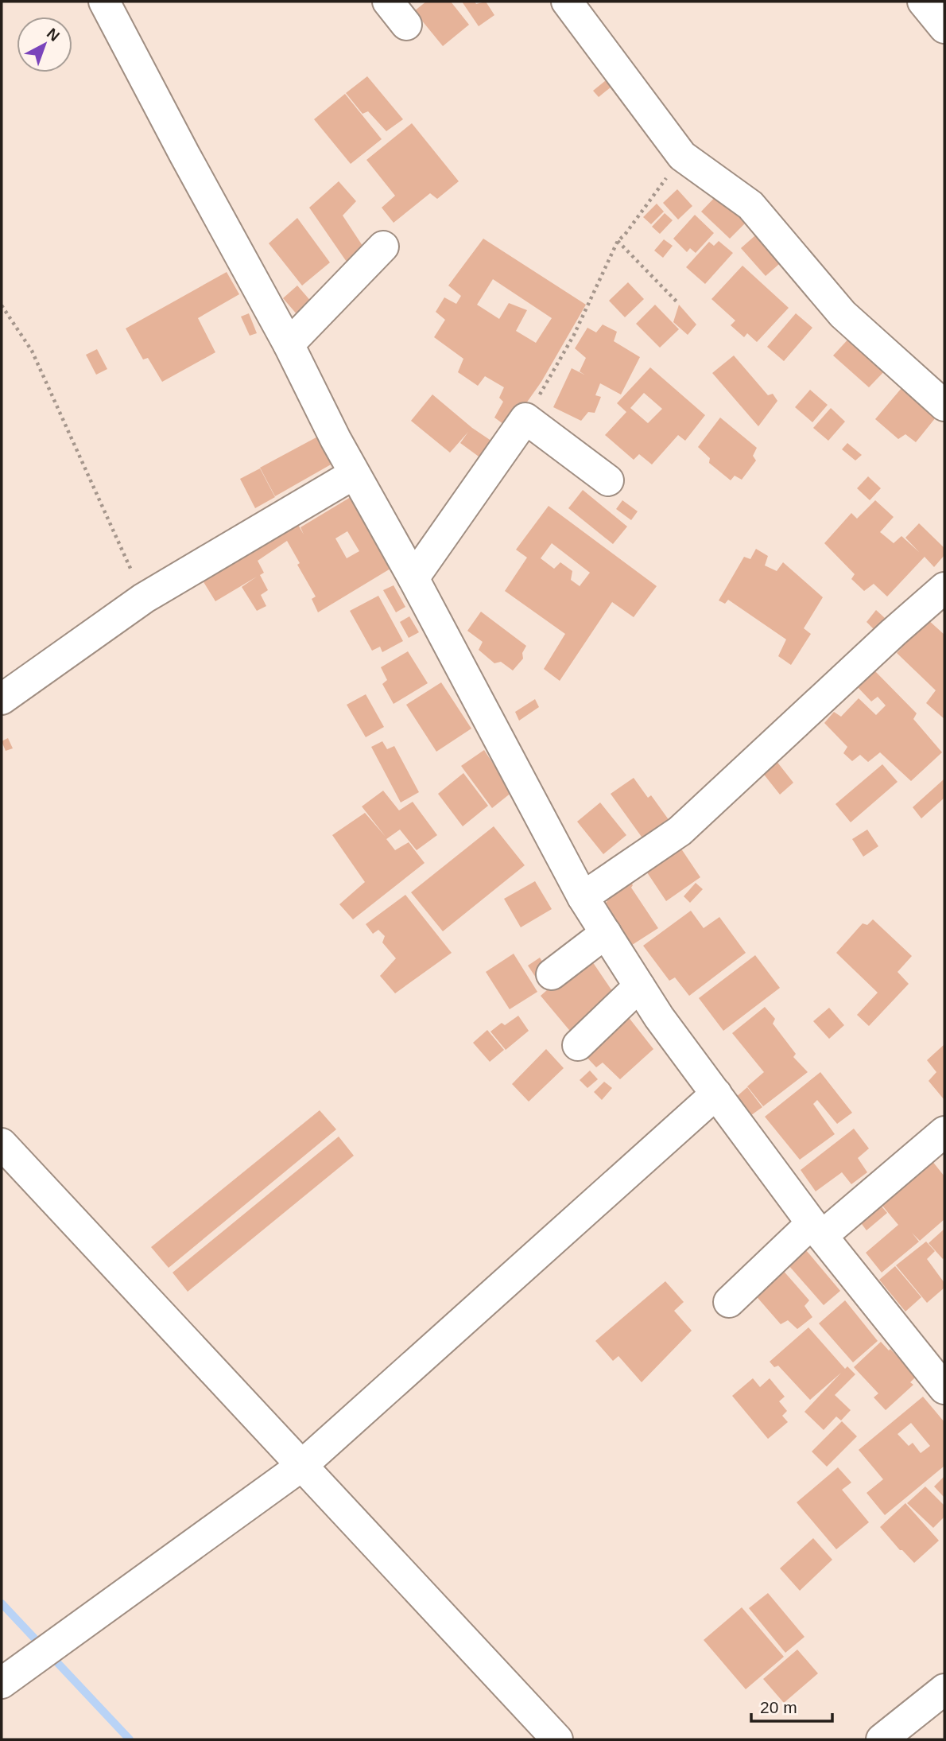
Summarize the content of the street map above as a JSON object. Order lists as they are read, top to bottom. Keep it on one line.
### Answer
{"scale_bar":"20 m","north":"top right"}
